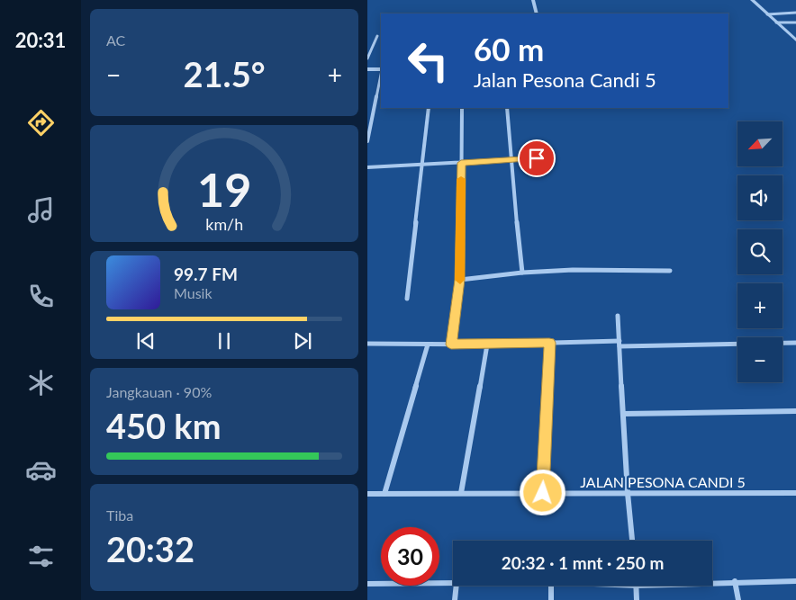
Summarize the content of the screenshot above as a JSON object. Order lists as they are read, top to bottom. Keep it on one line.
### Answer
{"streets":{"street":["JALAN PESONA CANDI 5"]},"north":"bottom left","page":{"tabs":"20:31","tile":["AC",["Jangkauan · 90%","450 km"],["Tiba","20:32"]],"turn":["60 m","Jalan Pesona Candi 5"],"heat":["−","21.5°","+"],"map_buttons":["+","−"],"song":["99.7 FM","Musik"],"limit":"30","trip":"20:32 · 1 mnt · 250 m","gauge":["19","km/h"]}}
